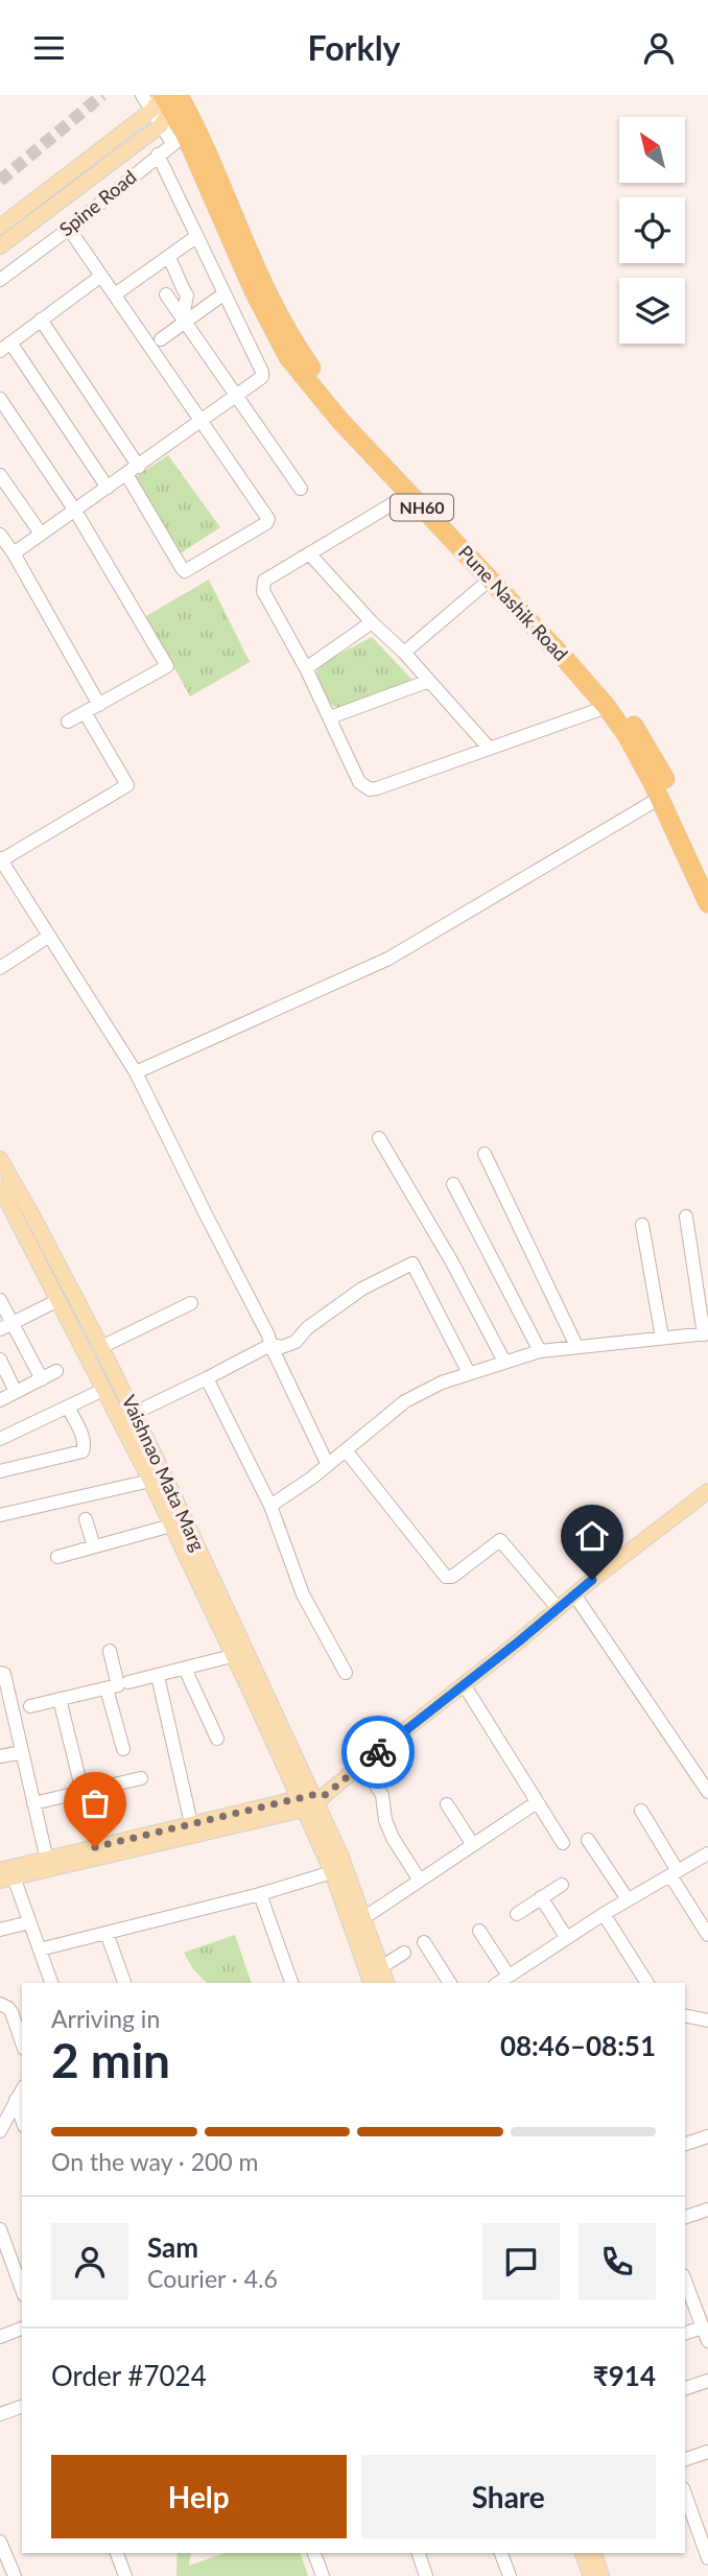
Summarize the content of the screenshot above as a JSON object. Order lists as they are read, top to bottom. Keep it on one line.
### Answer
{"streets":{"highway":["NH60","Pune Nashik Road"],"main road":["Spine Road","Vaishnao Mata Marg"]},"crossings":[["Spine Road","Pune Nashik Road"]],"north":"top left","page":{"header":"Forkly","heading":["2 min","Arriving in","08:46–08:51"],"panel":["Sam","Courier · 4.6","Order #7024","₹914"],"bar":"On the way · 200 m","buttons":["Help","Share"]}}
